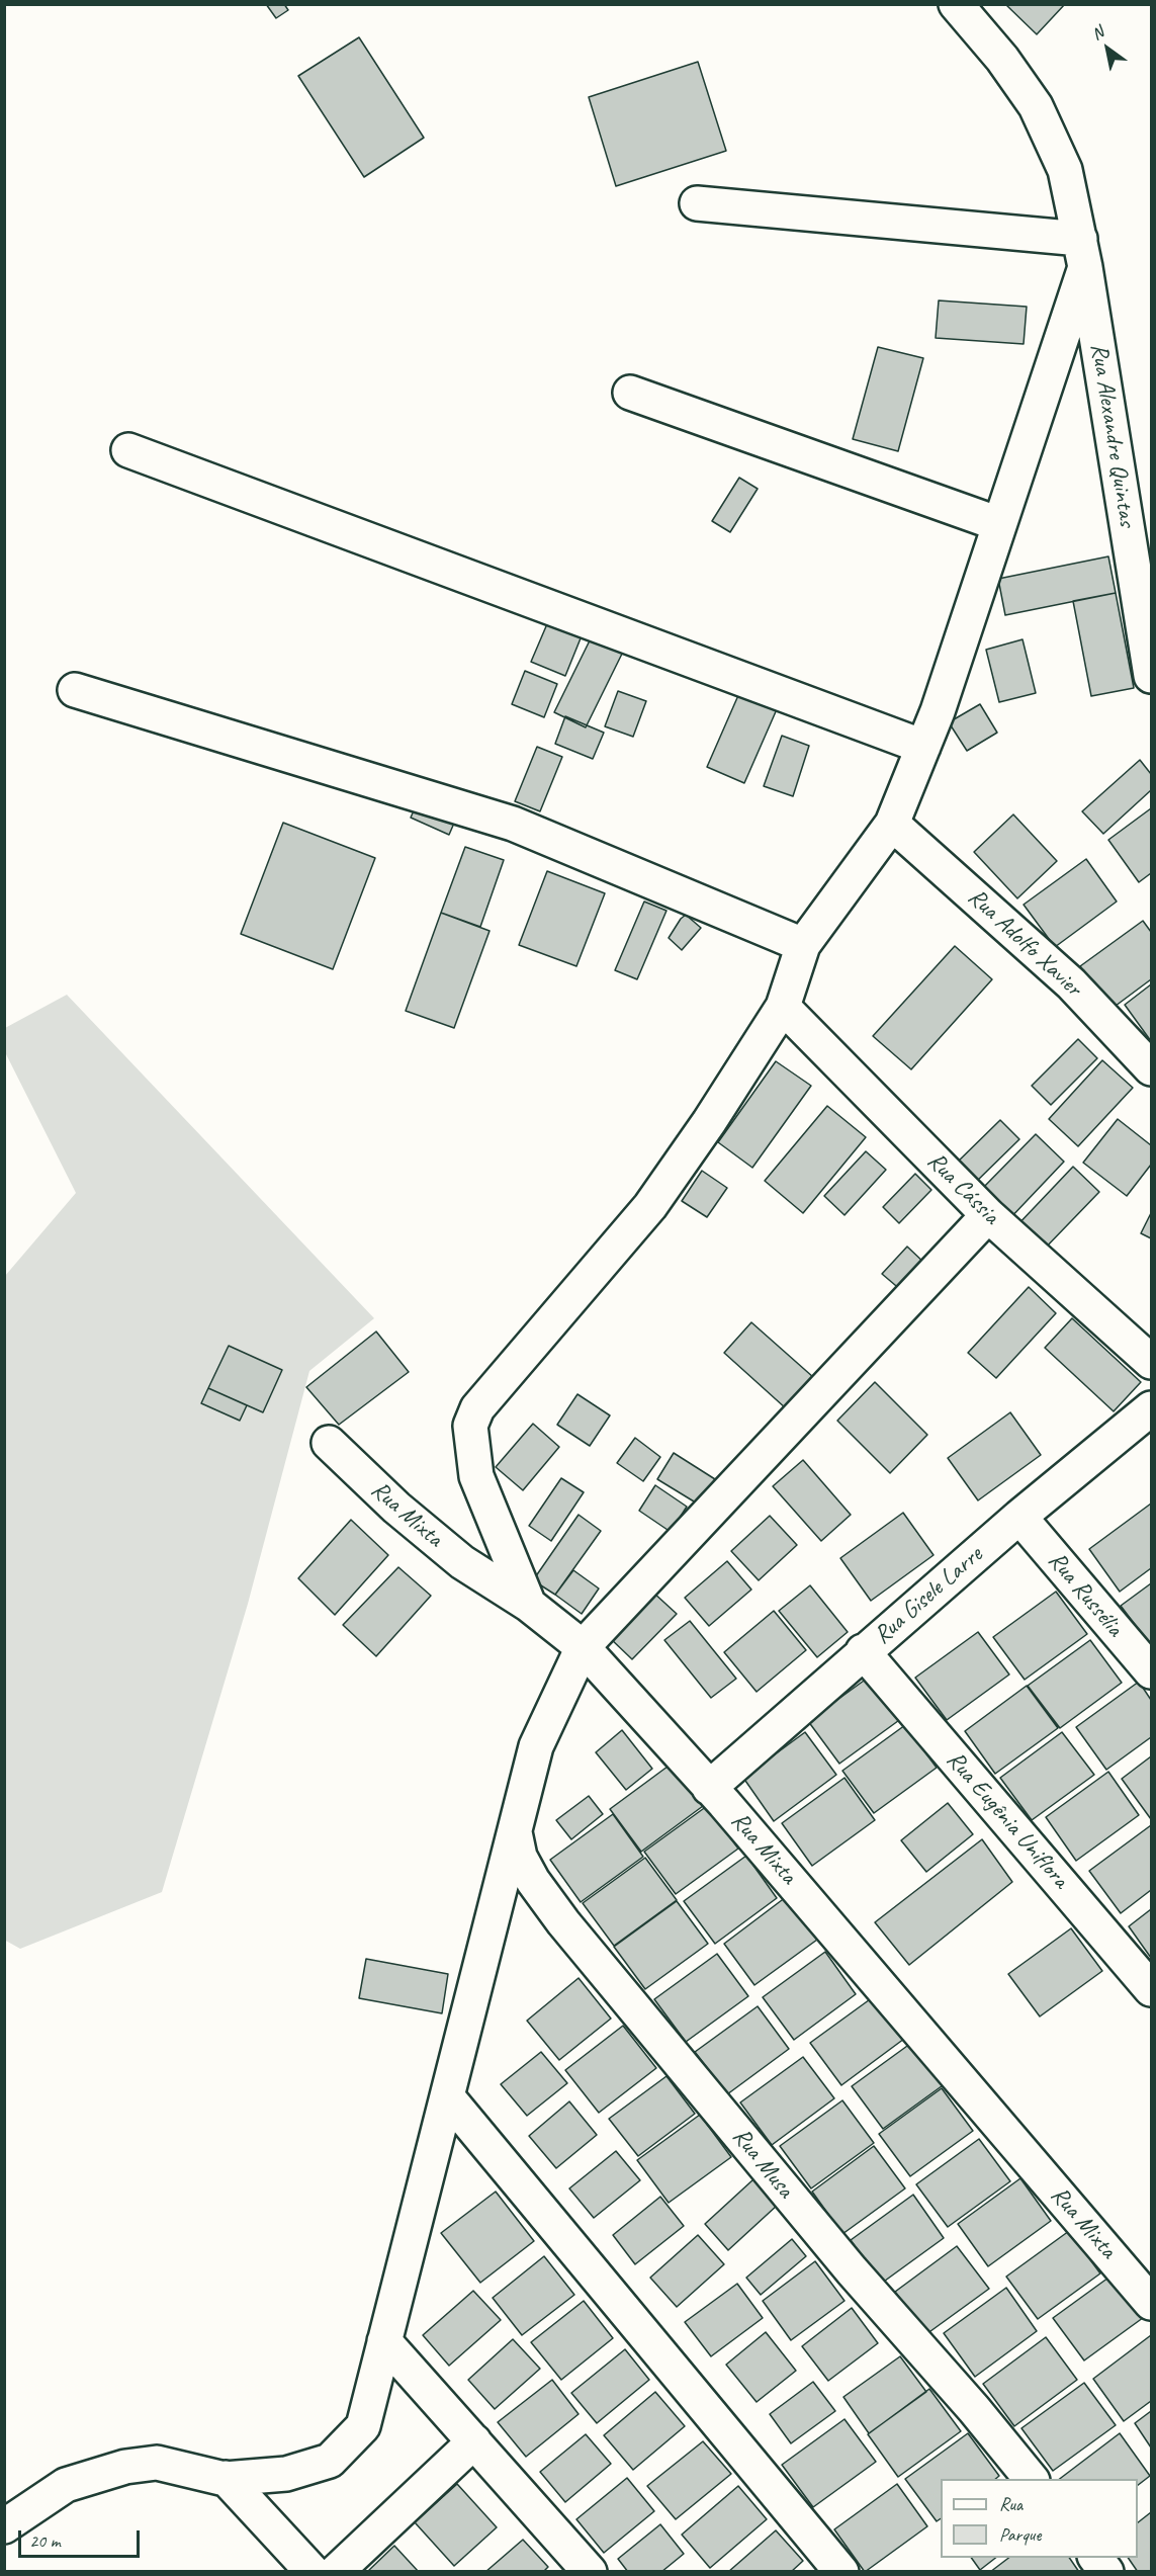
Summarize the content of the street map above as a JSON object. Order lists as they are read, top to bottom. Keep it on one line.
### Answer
{"streets":{"street":["Rua Alexandre Quintas","Rua Adolfo Xavier","Rua Cássia","Rua Mixta","Rua Russélia","Rua Gisele Larre","Rua Eugênia Uniflora","Rua Musa"]},"crossings":[["Rua Mixta","Rua Gisele Larre"],["Rua Russélia","Rua Gisele Larre"],["Rua Gisele Larre","Rua Eugênia Uniflora"]],"legend":["Rua","Parque"],"scale_bar":"20 m","north":"top left"}
